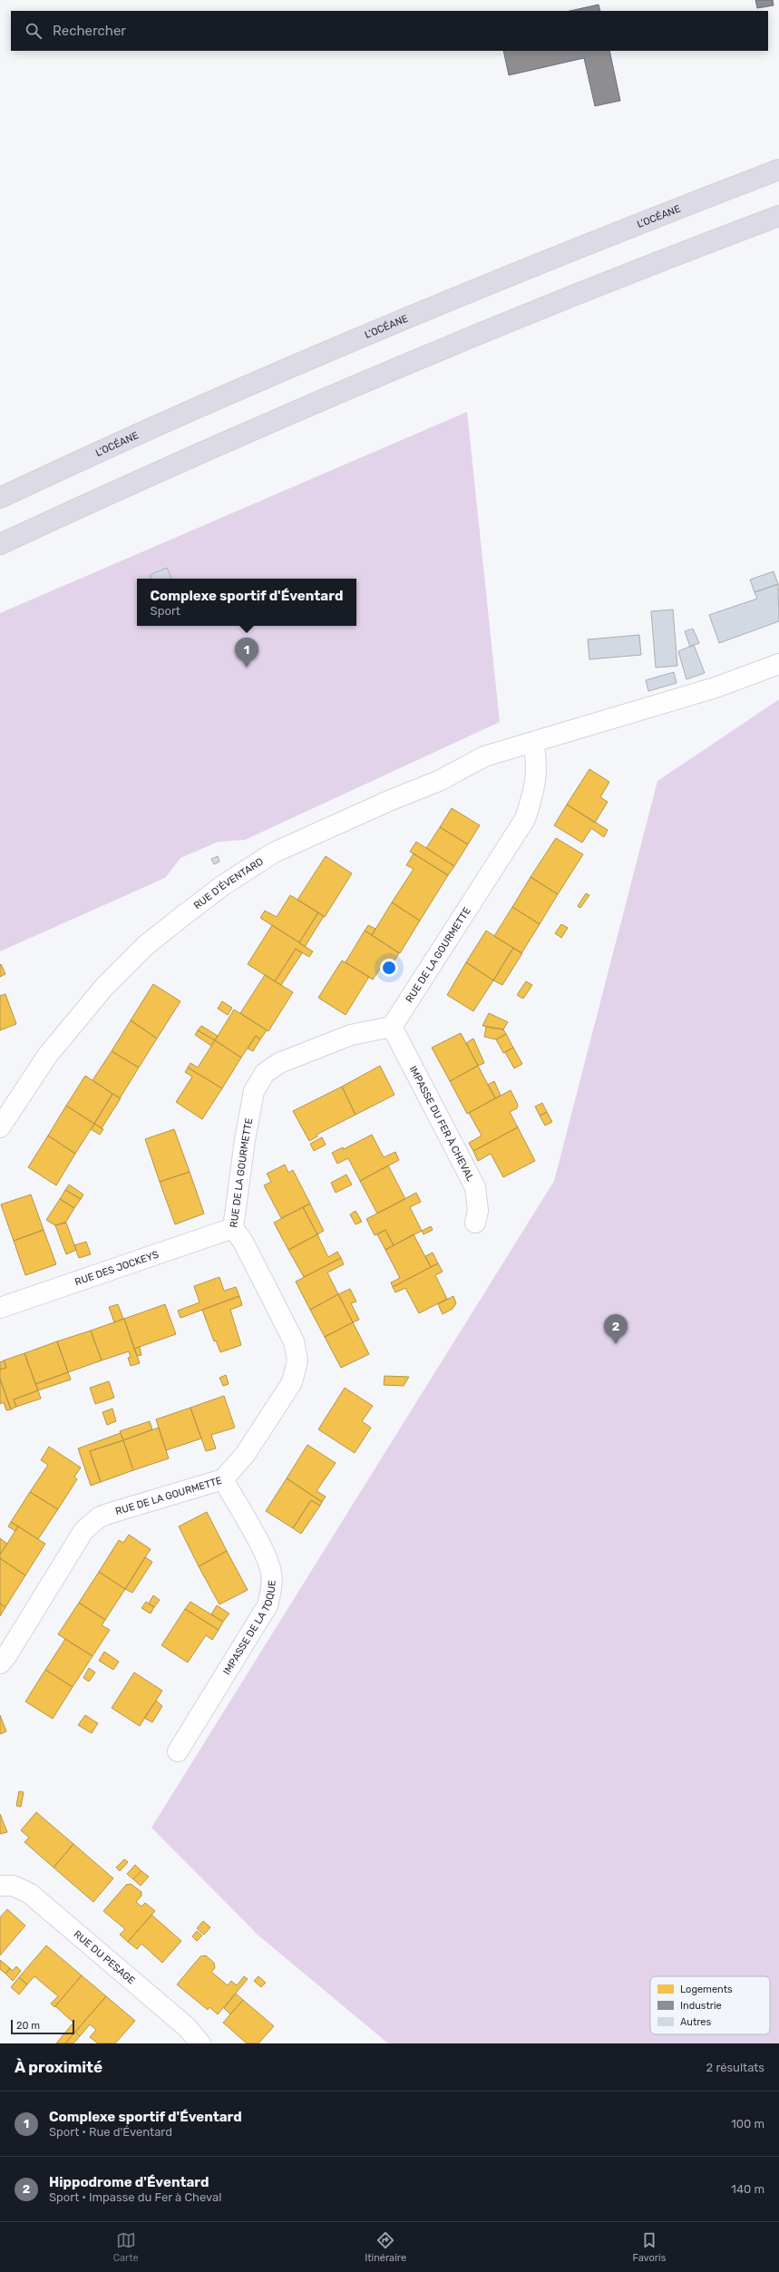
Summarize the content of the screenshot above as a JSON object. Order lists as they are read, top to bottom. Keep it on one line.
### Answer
{"streets":{"highway":["L’OCÉANE"],"street":["RUE D'ÉVENTARD","RUE DE LA GOURMETTE","IMPASSE DU FER À CHEVAL","RUE DES JOCKEYS","IMPASSE DE LA TOQUE","RUE DU PESAGE"]},"crossings":[["RUE D'ÉVENTARD","RUE DE LA GOURMETTE"],["RUE DE LA GOURMETTE","IMPASSE DU FER À CHEVAL"],["RUE DE LA GOURMETTE","RUE DES JOCKEYS"],["RUE DE LA GOURMETTE","IMPASSE DE LA TOQUE"]],"legend":["Logements","Industrie","Autres"],"scale_bar":"20 m","page":{"search":"Rechercher","popup":["Complexe sportif d'Éventard","Sport"],"pins":["1","2"],"scale":"20 m","heading":["À proximité","2 résultats"],"list":[{"mark":"1","name":"Complexe sportif d'Éventard","note":"Sport · Rue d'Éventard","value":"100 m"},{"mark":"2","name":"Hippodrome d'Éventard","note":"Sport · Impasse du Fer à Cheval","value":"140 m"}],"nav":["Carte","Itinéraire","Favoris"]}}
